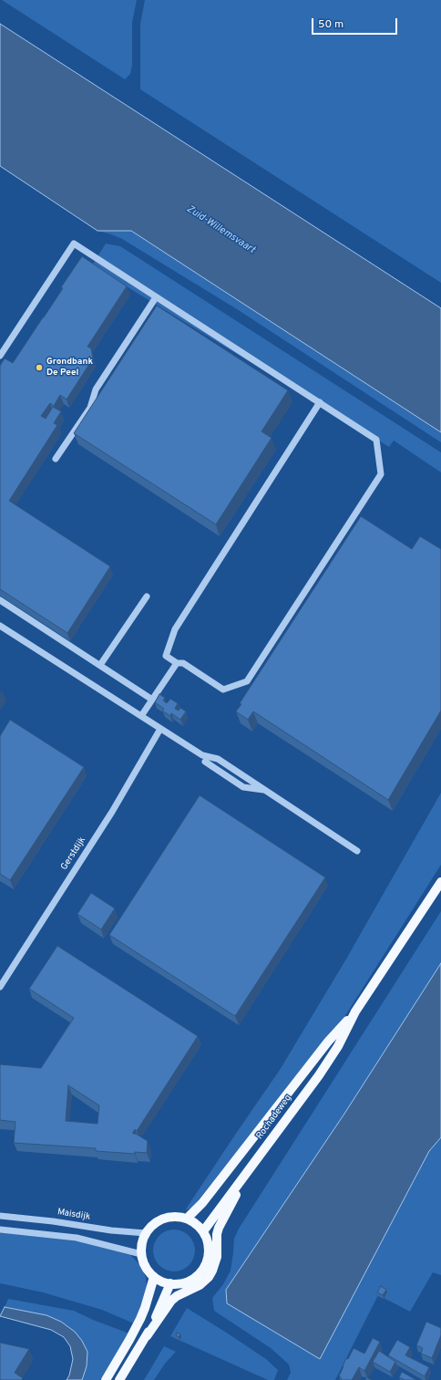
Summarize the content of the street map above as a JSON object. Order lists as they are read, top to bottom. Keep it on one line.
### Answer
{"streets":{"main road":["Rochadeweg"],"street":["Gerstdijk","Maisdijk"]},"crossings":[["Rochadeweg","Maisdijk"]],"water":["Zuid-Willemsvaart"],"places":["Grondbank De Peel"],"scale_bar":"50 m"}
